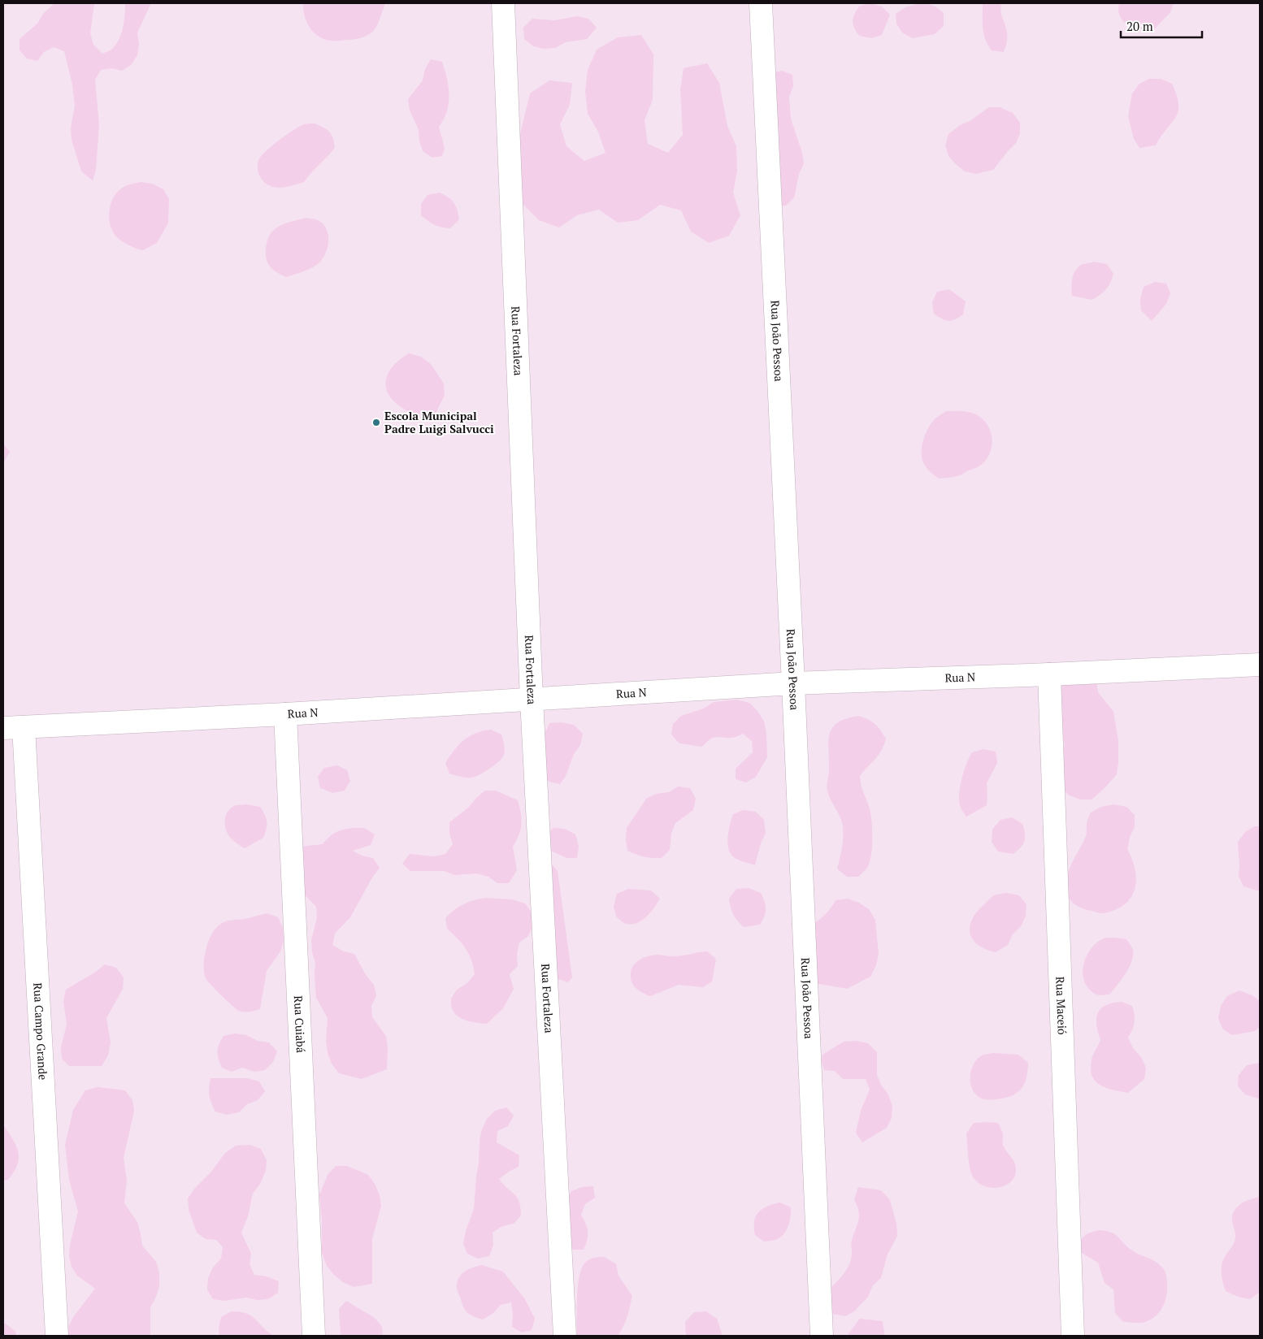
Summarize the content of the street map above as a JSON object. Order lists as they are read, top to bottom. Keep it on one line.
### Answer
{"streets":{"street":["Rua João Pessoa","Rua Fortaleza","Rua N","Rua Maceió","Rua Cuiabá","Rua Campo Grande"]},"crossings":[["Rua João Pessoa","Rua N"],["Rua Fortaleza","Rua N"],["Rua N","Rua Maceió"],["Rua N","Rua Cuiabá"],["Rua N","Rua Campo Grande"]],"places":["Escola Municipal Padre Luigi Salvucci"],"scale_bar":"20 m"}
